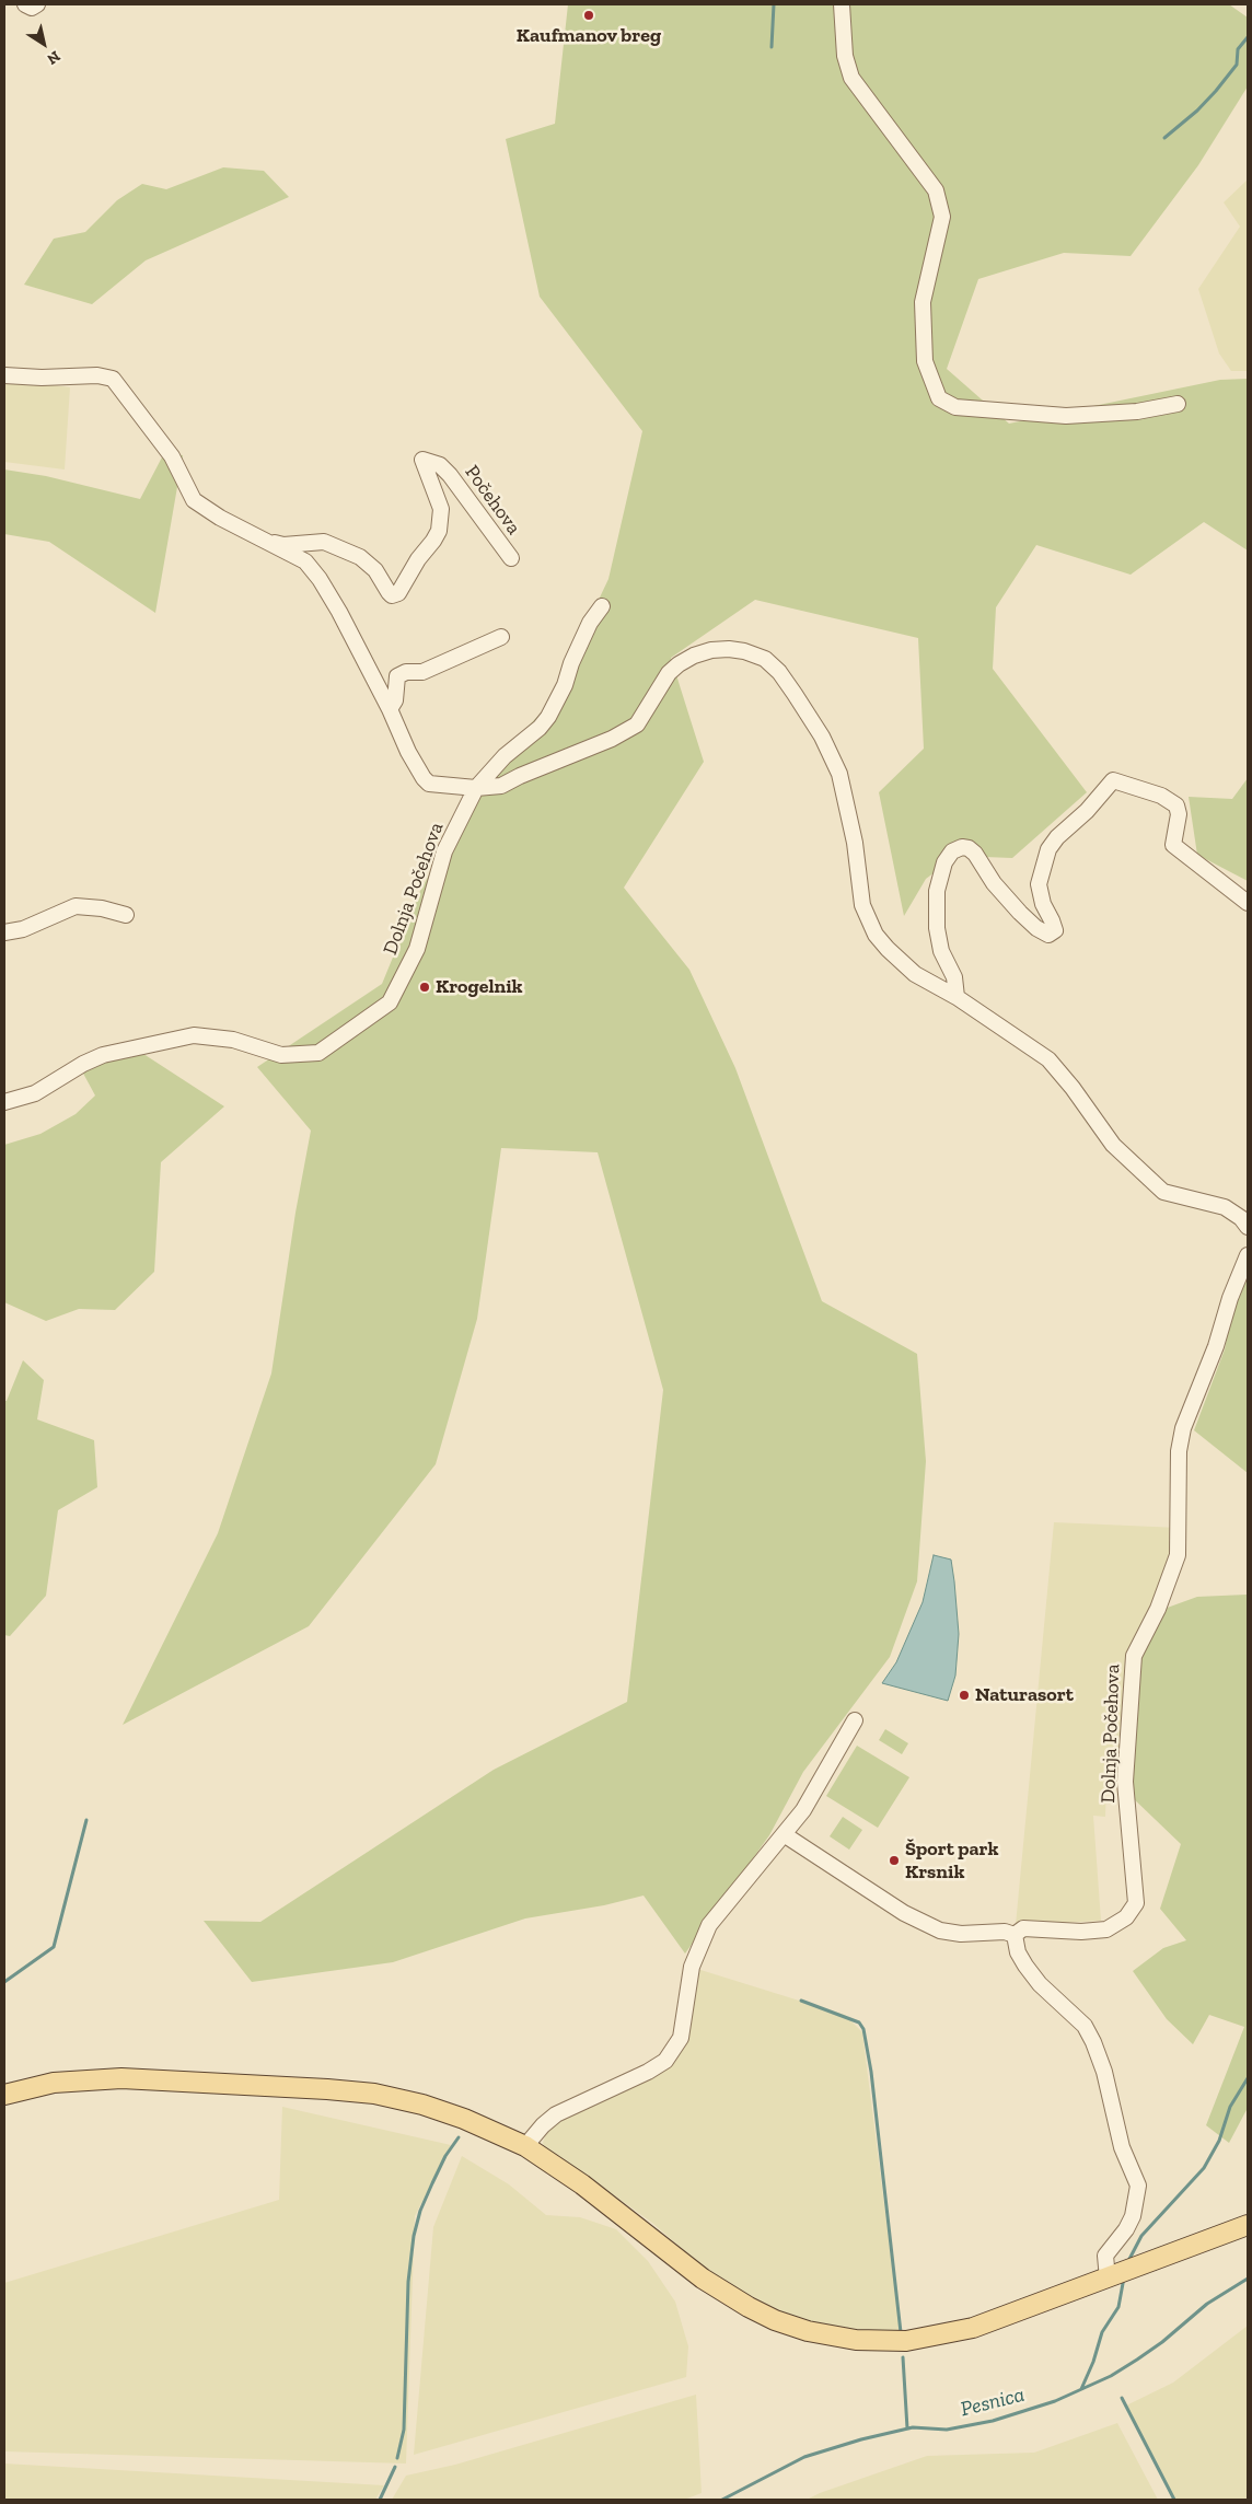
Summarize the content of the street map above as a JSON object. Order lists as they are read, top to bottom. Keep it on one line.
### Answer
{"streets":{"street":["Počehova","Dolnja Počehova"]},"crossings":[["Počehova","Dolnja Počehova"]],"water":["Pesnica"],"places":["Kaufmanov breg","Krogelnik","Naturasort","Šport park Krsnik"],"north":"bottom right"}
